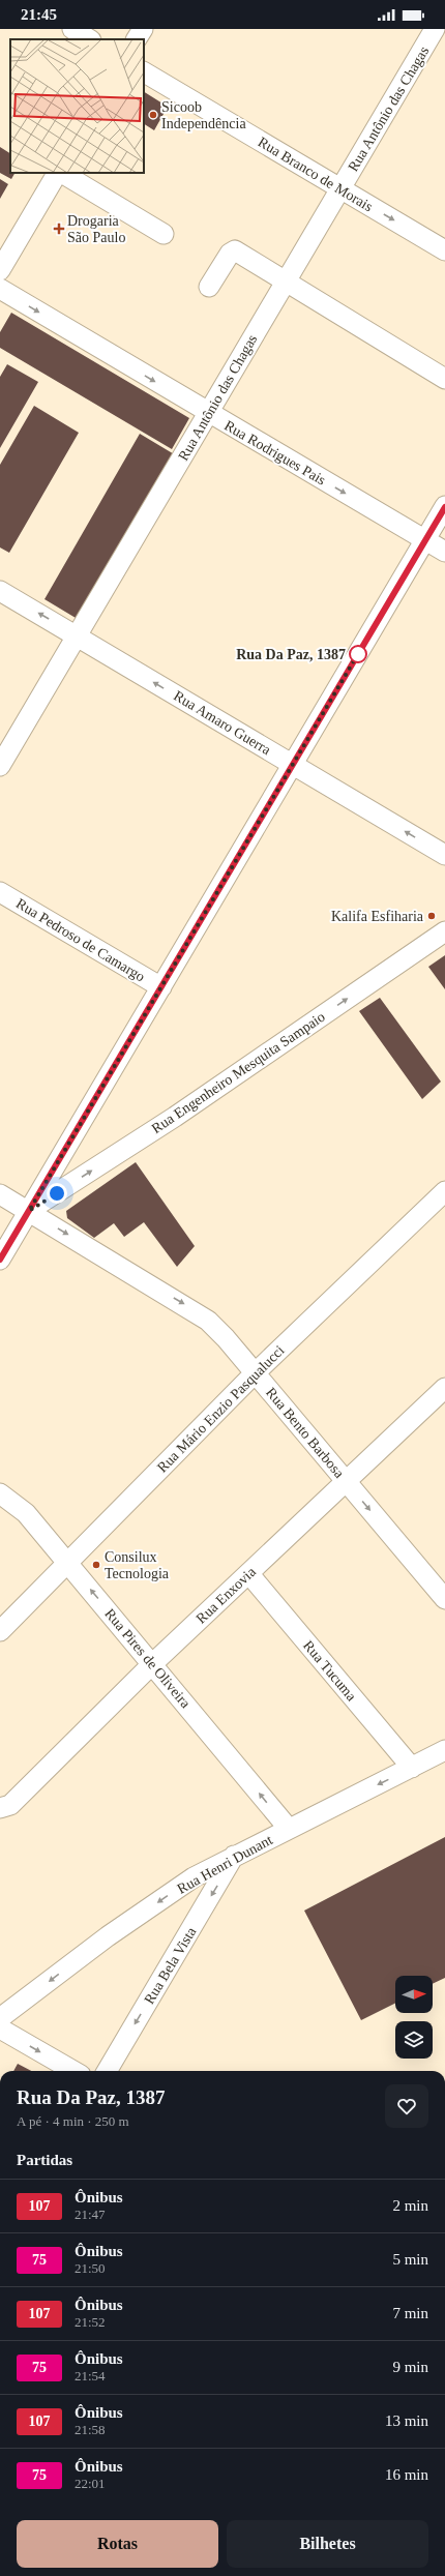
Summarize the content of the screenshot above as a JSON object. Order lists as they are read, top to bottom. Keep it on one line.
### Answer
{"streets":{"street":["Rua Antônio das Chagas","Rua Branco de Morais","Rua Rodrigues Pais","Rua Amaro Guerra","Rua Pedroso de Camargo","Rua Engenheiro Mesquita Sampaio","Rua Mário Enzio Pasqualucci","Rua Bento Barbosa","Rua Enxovia","Rua Pires de Oliveira","Rua Tucuma","Rua Henri Dunant","Rua Bela Vista"]},"crossings":[["Rua Antônio das Chagas","Rua Branco de Morais"],["Rua Antônio das Chagas","Rua Rodrigues Pais"],["Rua Antônio das Chagas","Rua Amaro Guerra"],["Rua Engenheiro Mesquita Sampaio","Rua Bento Barbosa"],["Rua Mário Enzio Pasqualucci","Rua Bento Barbosa"],["Rua Mário Enzio Pasqualucci","Rua Pires de Oliveira"],["Rua Bento Barbosa","Rua Enxovia"],["Rua Enxovia","Rua Pires de Oliveira"],["Rua Enxovia","Rua Tucuma"],["Rua Pires de Oliveira","Rua Henri Dunant"],["Rua Tucuma","Rua Henri Dunant"],["Rua Henri Dunant","Rua Bela Vista"]],"one_way":["Rua Amaro Guerra","Rua Bento Barbosa","Rua Pires de Oliveira","Rua Henri Dunant","Rua Bela Vista"],"places":{"other":["Sicoob Independência","Rua Da Paz, 1387","Kalifa Esfiharia","Consilux Tecnologia"],"health":["Drogaria São Paulo"]},"lines":["bus line 107"],"north":"right","page":{"status":"21:45","heading":[["Rua Da Paz, 1387","A pé · 4 min · 250 m"],"Partidas"],"list":[{"mark":"107","name":"Ônibus","note":"21:47","value":"2 min"},{"mark":"75","name":"Ônibus","note":"21:50","value":"5 min"},{"mark":"107","name":"Ônibus","note":"21:52","value":"7 min"},{"mark":"75","name":"Ônibus","note":"21:54","value":"9 min"},{"mark":"107","name":"Ônibus","note":"21:58","value":"13 min"},{"mark":"75","name":"Ônibus","note":"22:01","value":"16 min"}],"buttons":["Rotas","Bilhetes"]}}
